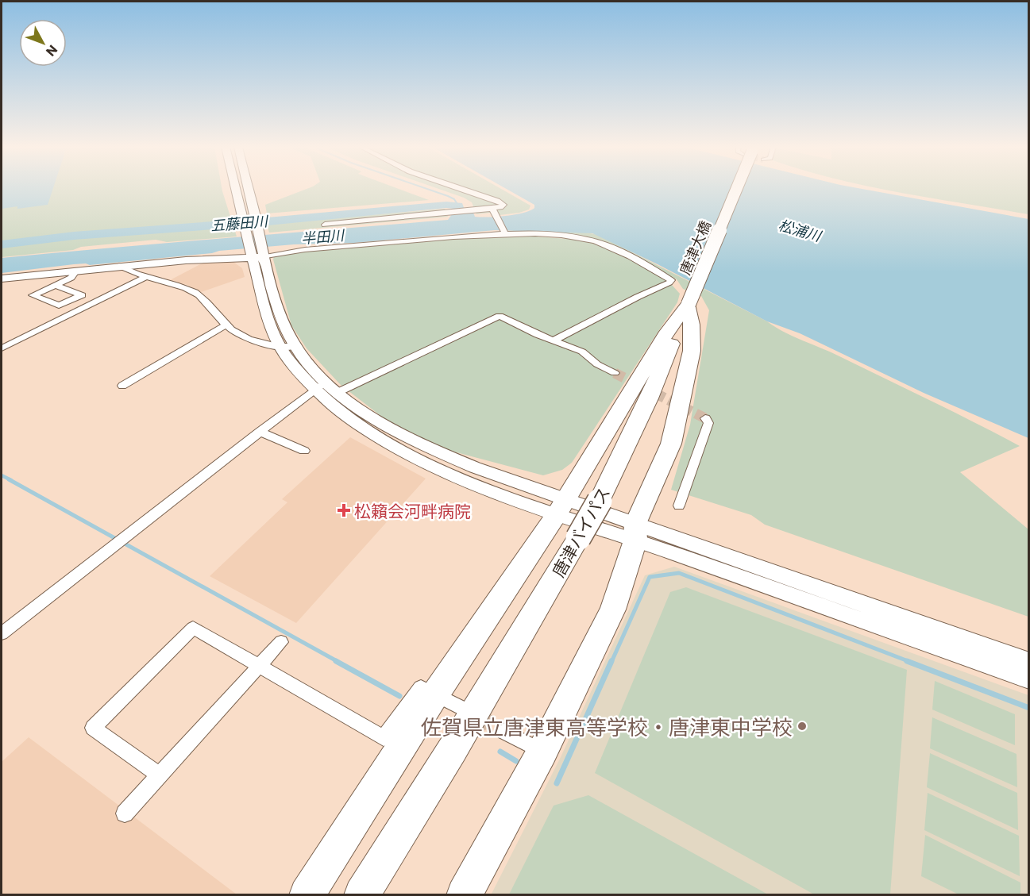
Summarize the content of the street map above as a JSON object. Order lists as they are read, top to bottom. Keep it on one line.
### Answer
{"streets":{"highway":["唐津大橋","唐津バイパス"]},"crossings":[["唐津大橋","唐津バイパス"]],"water":["五藤田川","松浦川","半田川"],"places":{"health":["松籟会河畔病院"],"other":["佐賀県立唐津東高等学校・唐津東中学校"]},"north":"bottom right"}
